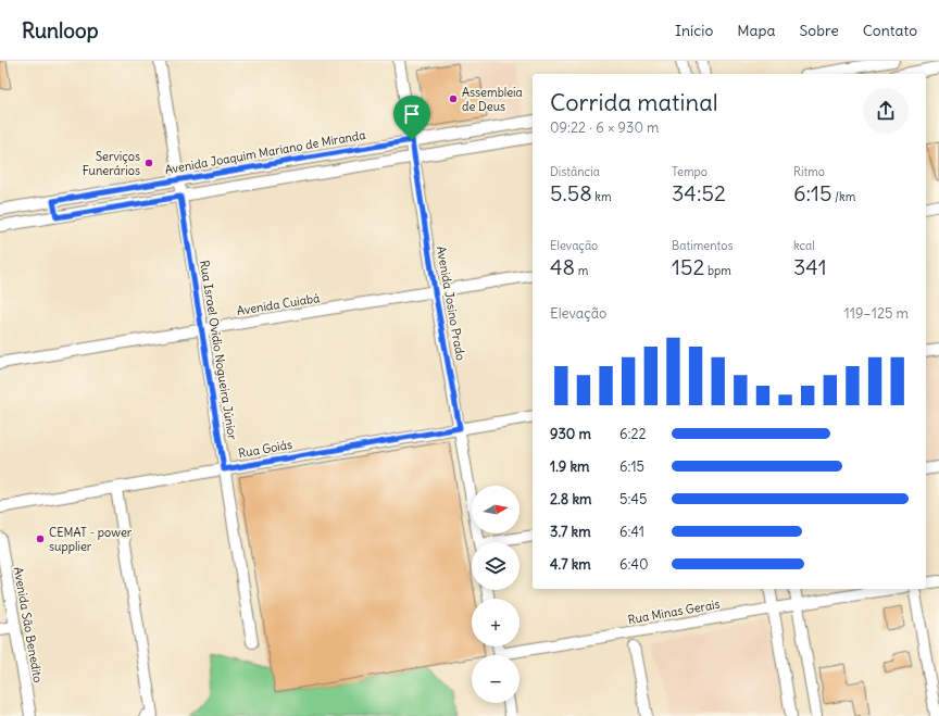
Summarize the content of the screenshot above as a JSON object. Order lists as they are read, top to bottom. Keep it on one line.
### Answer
{"streets":{"street":["Avenida Joaquim Mariano de Miranda","Avenida Josino Prado","Avenida Cuiabá","Rua Israel Ovídio Nogueira Júnior","Rua Goiás","Rua Minas Gerais","Avenida São Benedito"]},"crossings":[["Avenida Joaquim Mariano de Miranda","Avenida Josino Prado"],["Avenida Joaquim Mariano de Miranda","Rua Israel Ovídio Nogueira Júnior"],["Avenida Josino Prado","Avenida Cuiabá"],["Avenida Josino Prado","Rua Goiás"],["Avenida Cuiabá","Rua Israel Ovídio Nogueira Júnior"],["Rua Israel Ovídio Nogueira Júnior","Rua Goiás"]],"places":["Assembleia de Deus","Serviços Funerários","CEMAT - power supplier"],"north":"right","page":{"header":"Runloop","nav":["Início","Mapa","Sobre","Contato"],"heading":["Corrida matinal","09:22 · 6 × 930 m"],"stats":[["Distância","5.58 km"],["Tempo","34:52"],["Ritmo","6:15 /km"],["Elevação","48 m"],["Batimentos","152 bpm"],["kcal","341"]],"chart":["Elevação","119–125 m"],"list":[{"name":"930 m","note":"6:22"},{"name":"1.9 km","note":"6:15"},{"name":"2.8 km","note":"5:45"},{"name":"3.7 km","note":"6:41"},{"name":"4.7 km","note":"6:40"}],"map_buttons":["+","−"]}}
